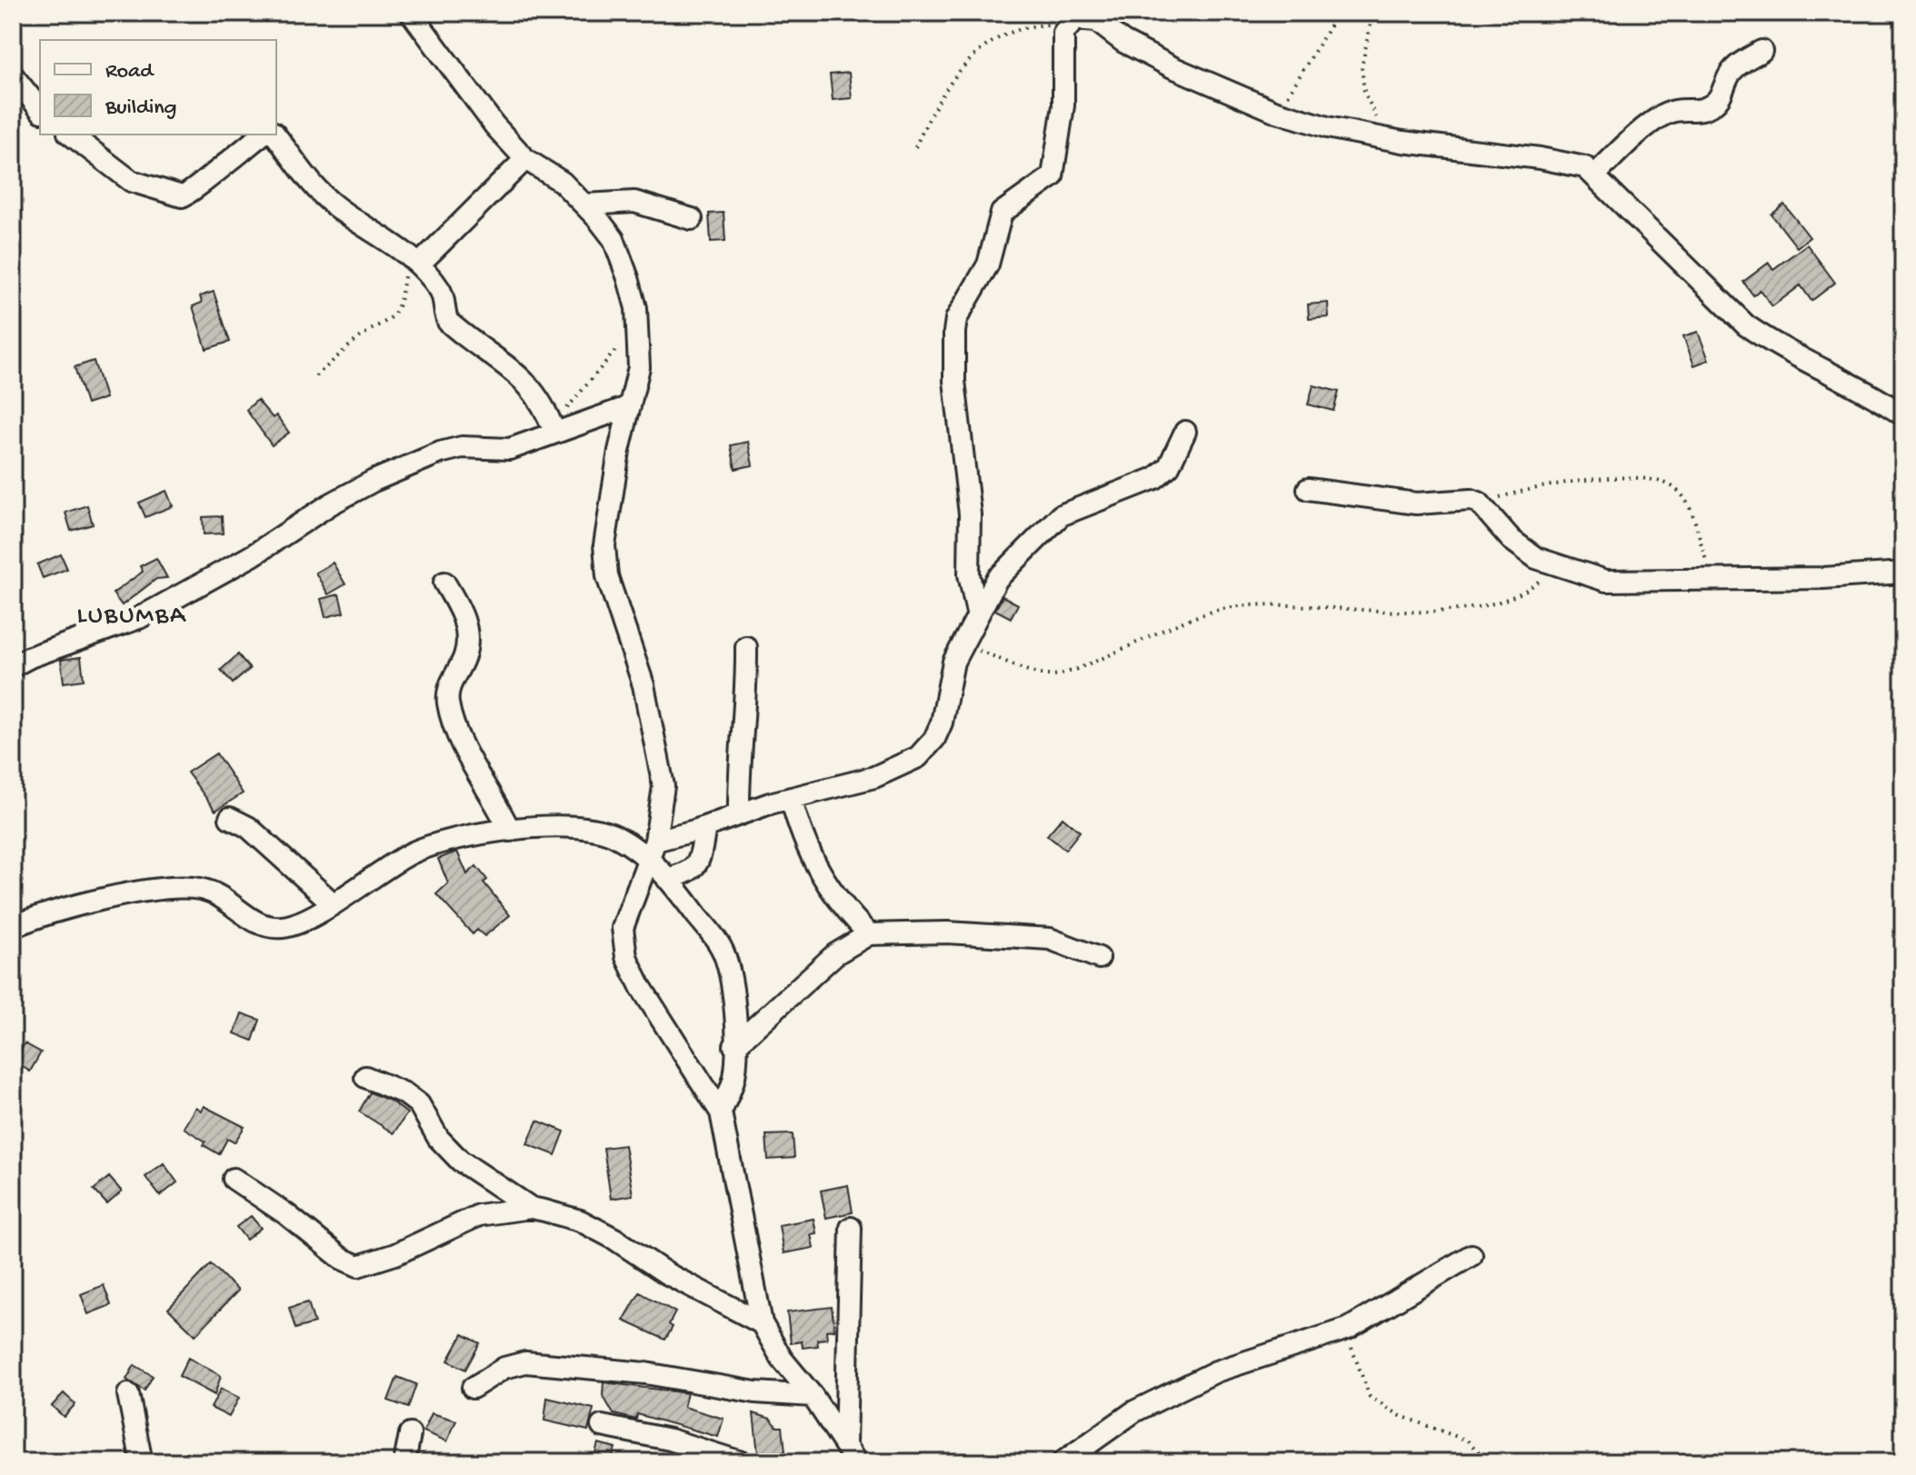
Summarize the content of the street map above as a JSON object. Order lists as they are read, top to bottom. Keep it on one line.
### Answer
{"districts":["LUBUMBA"],"legend":["Road","Building"]}
